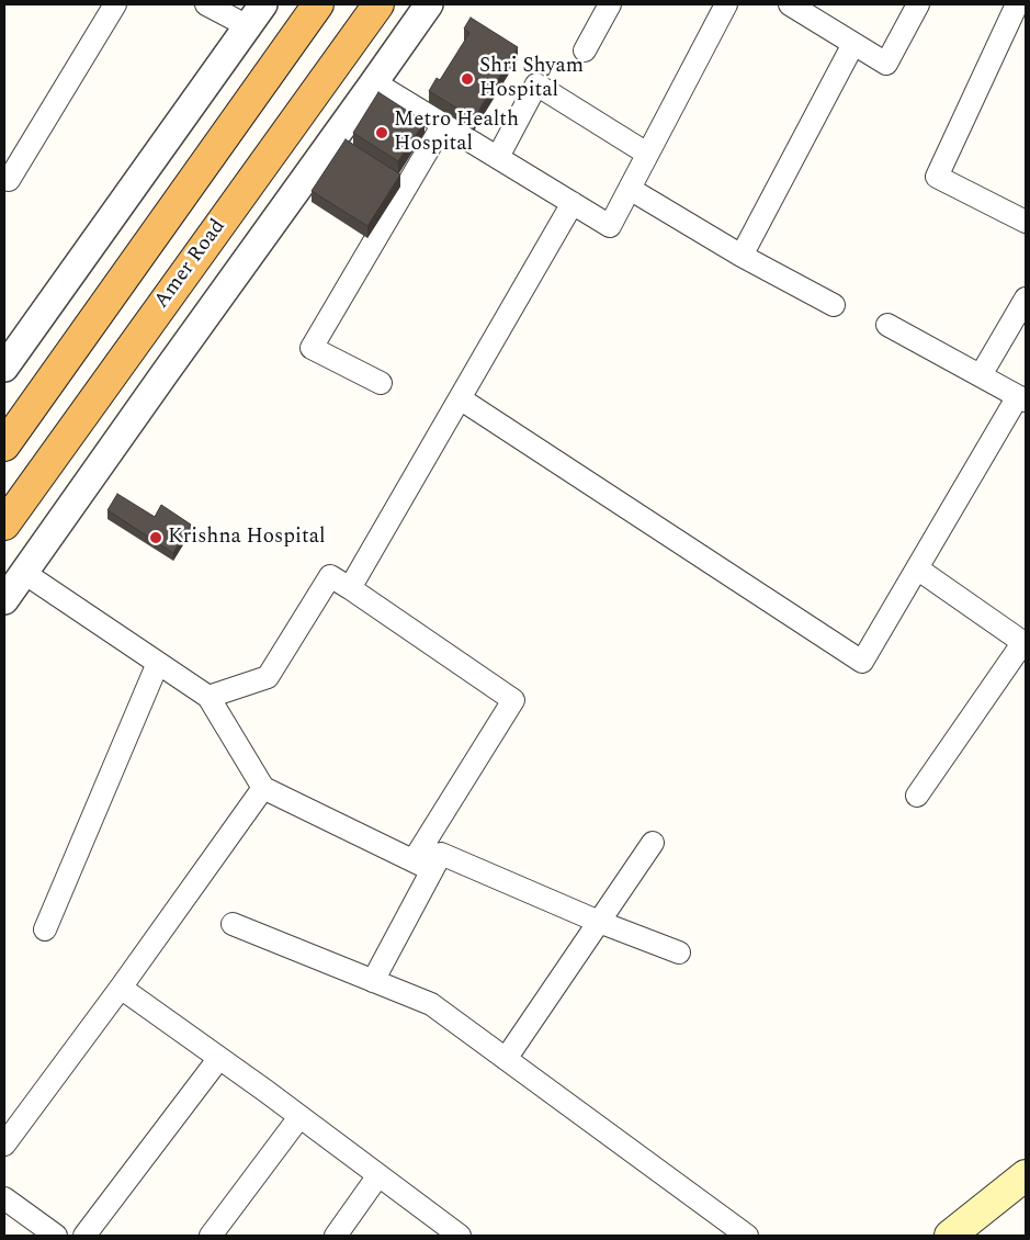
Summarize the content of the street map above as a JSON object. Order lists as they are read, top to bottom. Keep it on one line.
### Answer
{"streets":{"highway":["Amer Road"]},"places":["Shri Shyam Hospital","Metro Health Hospital","Krishna Hospital"]}
